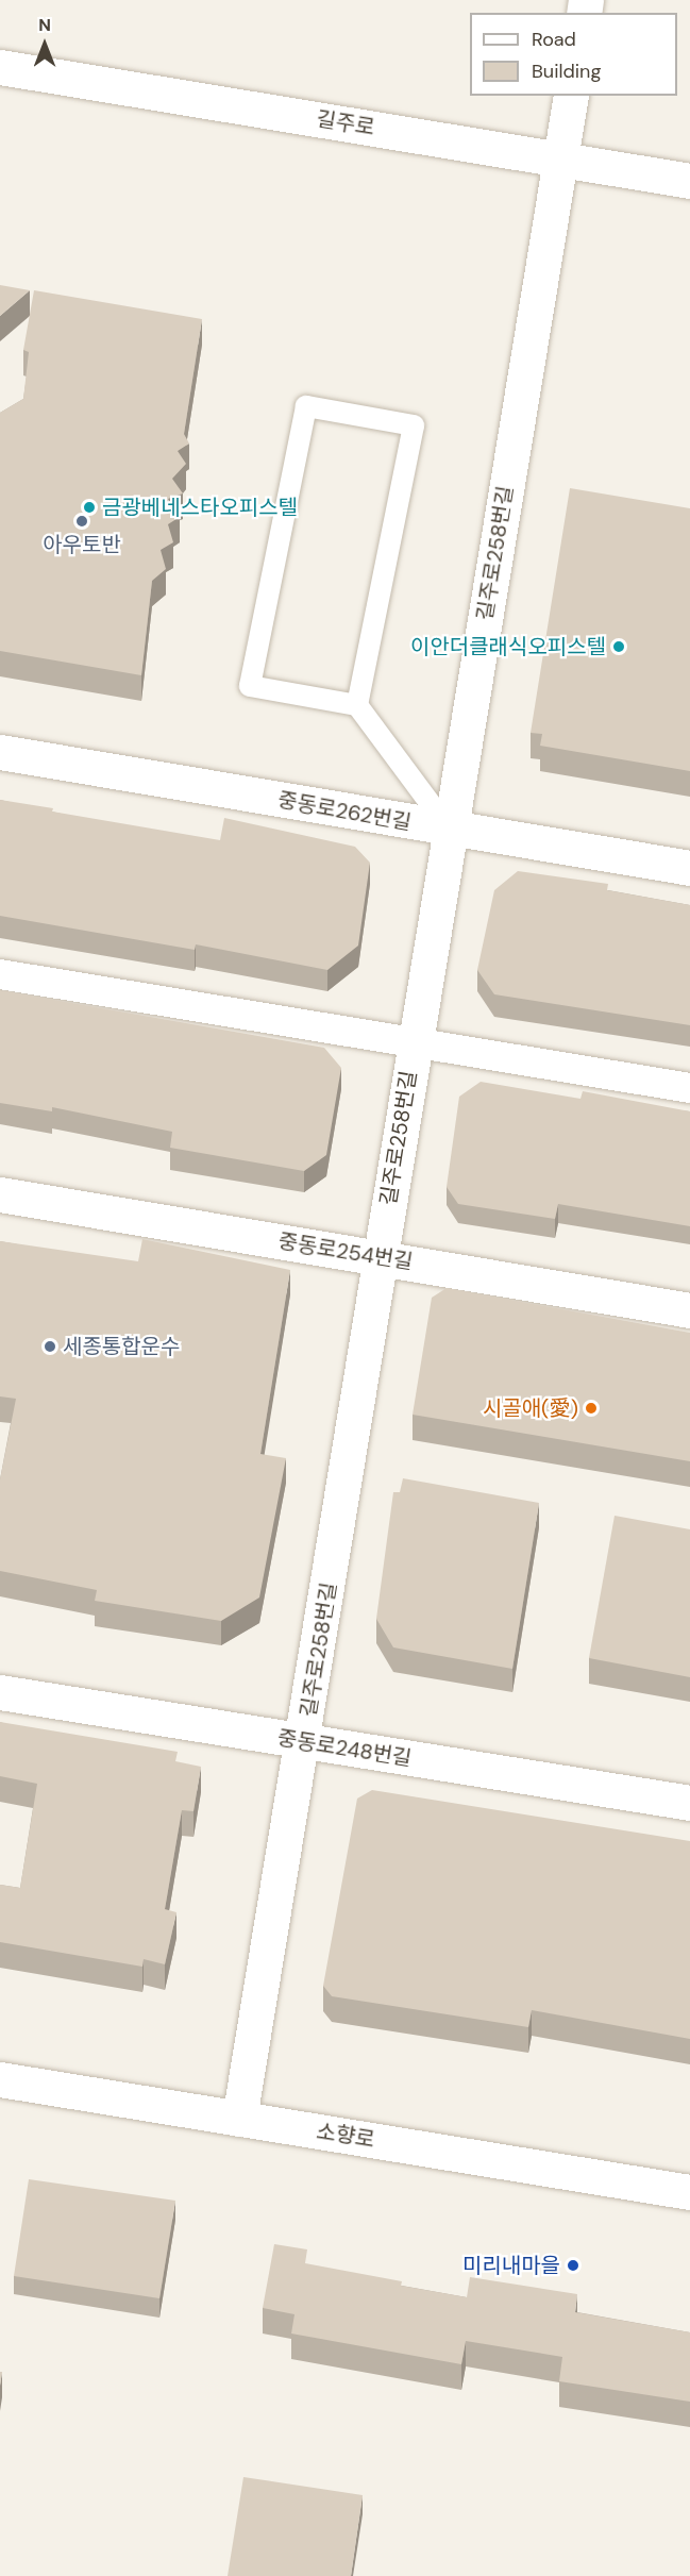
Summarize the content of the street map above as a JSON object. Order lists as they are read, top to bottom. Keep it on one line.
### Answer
{"streets":{"street":["길주로","길주로258번길","중동로262번길","중동로254번길","중동로248번길","소향로"]},"crossings":[["길주로","길주로258번길"],["길주로258번길","중동로262번길"],["길주로258번길","중동로254번길"],["길주로258번길","중동로248번길"],["길주로258번길","소향로"]],"places":["금광베네스타오피스텔","아우토반","이안더클래식오피스텔","세종통합운수","시골애(愛)","미리내마을"],"legend":["Road","Building"],"north":"top"}
